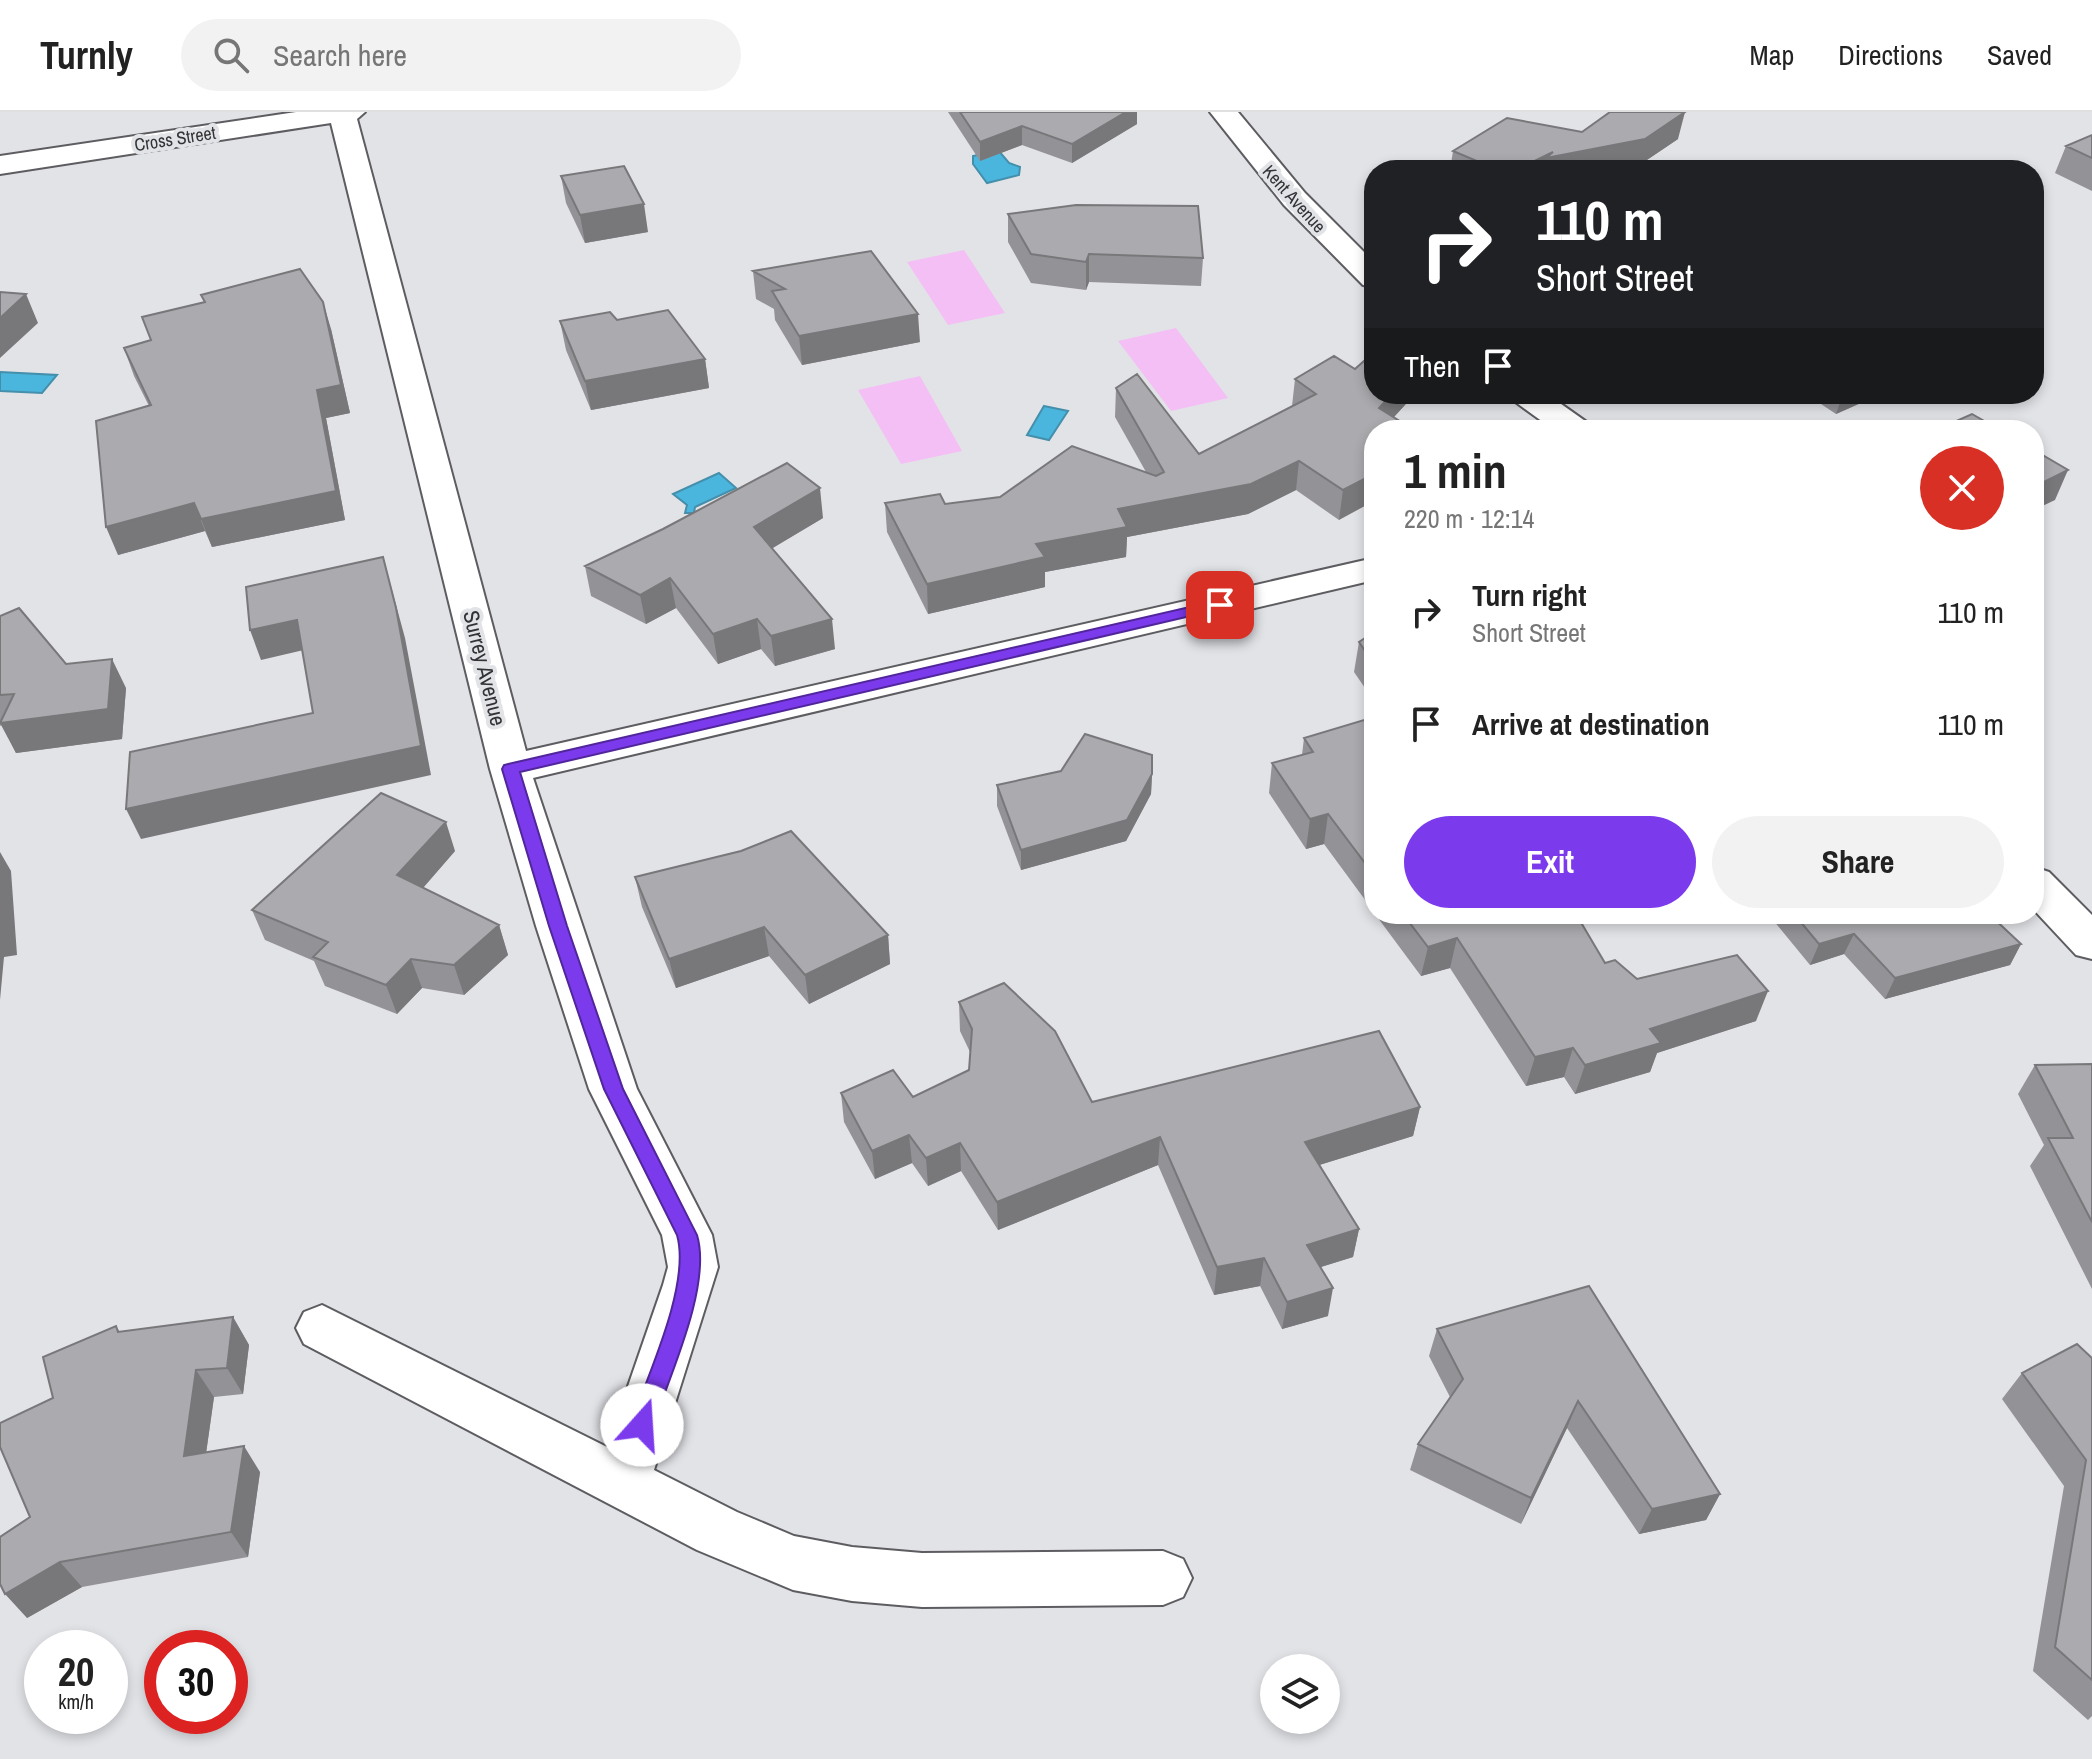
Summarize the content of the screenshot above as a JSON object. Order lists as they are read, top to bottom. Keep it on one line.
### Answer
{"streets":{"street":["Cross Street","Kent Avenue","Surrey Avenue"]},"crossings":[["Cross Street","Surrey Avenue"]],"page":{"header":"Turnly","search":"Search here","nav":["Map","Directions","Saved"],"turn":["110 m","Short Street"],"then":"Then","heading":["1 min","220 m · 12:14"],"list":[{"name":"Turn right","note":"Short Street","value":"110 m"},{"name":"Arrive at destination","value":"110 m"}],"buttons":["Exit","Share"],"speed":"20 km/h","limit":"30"}}
